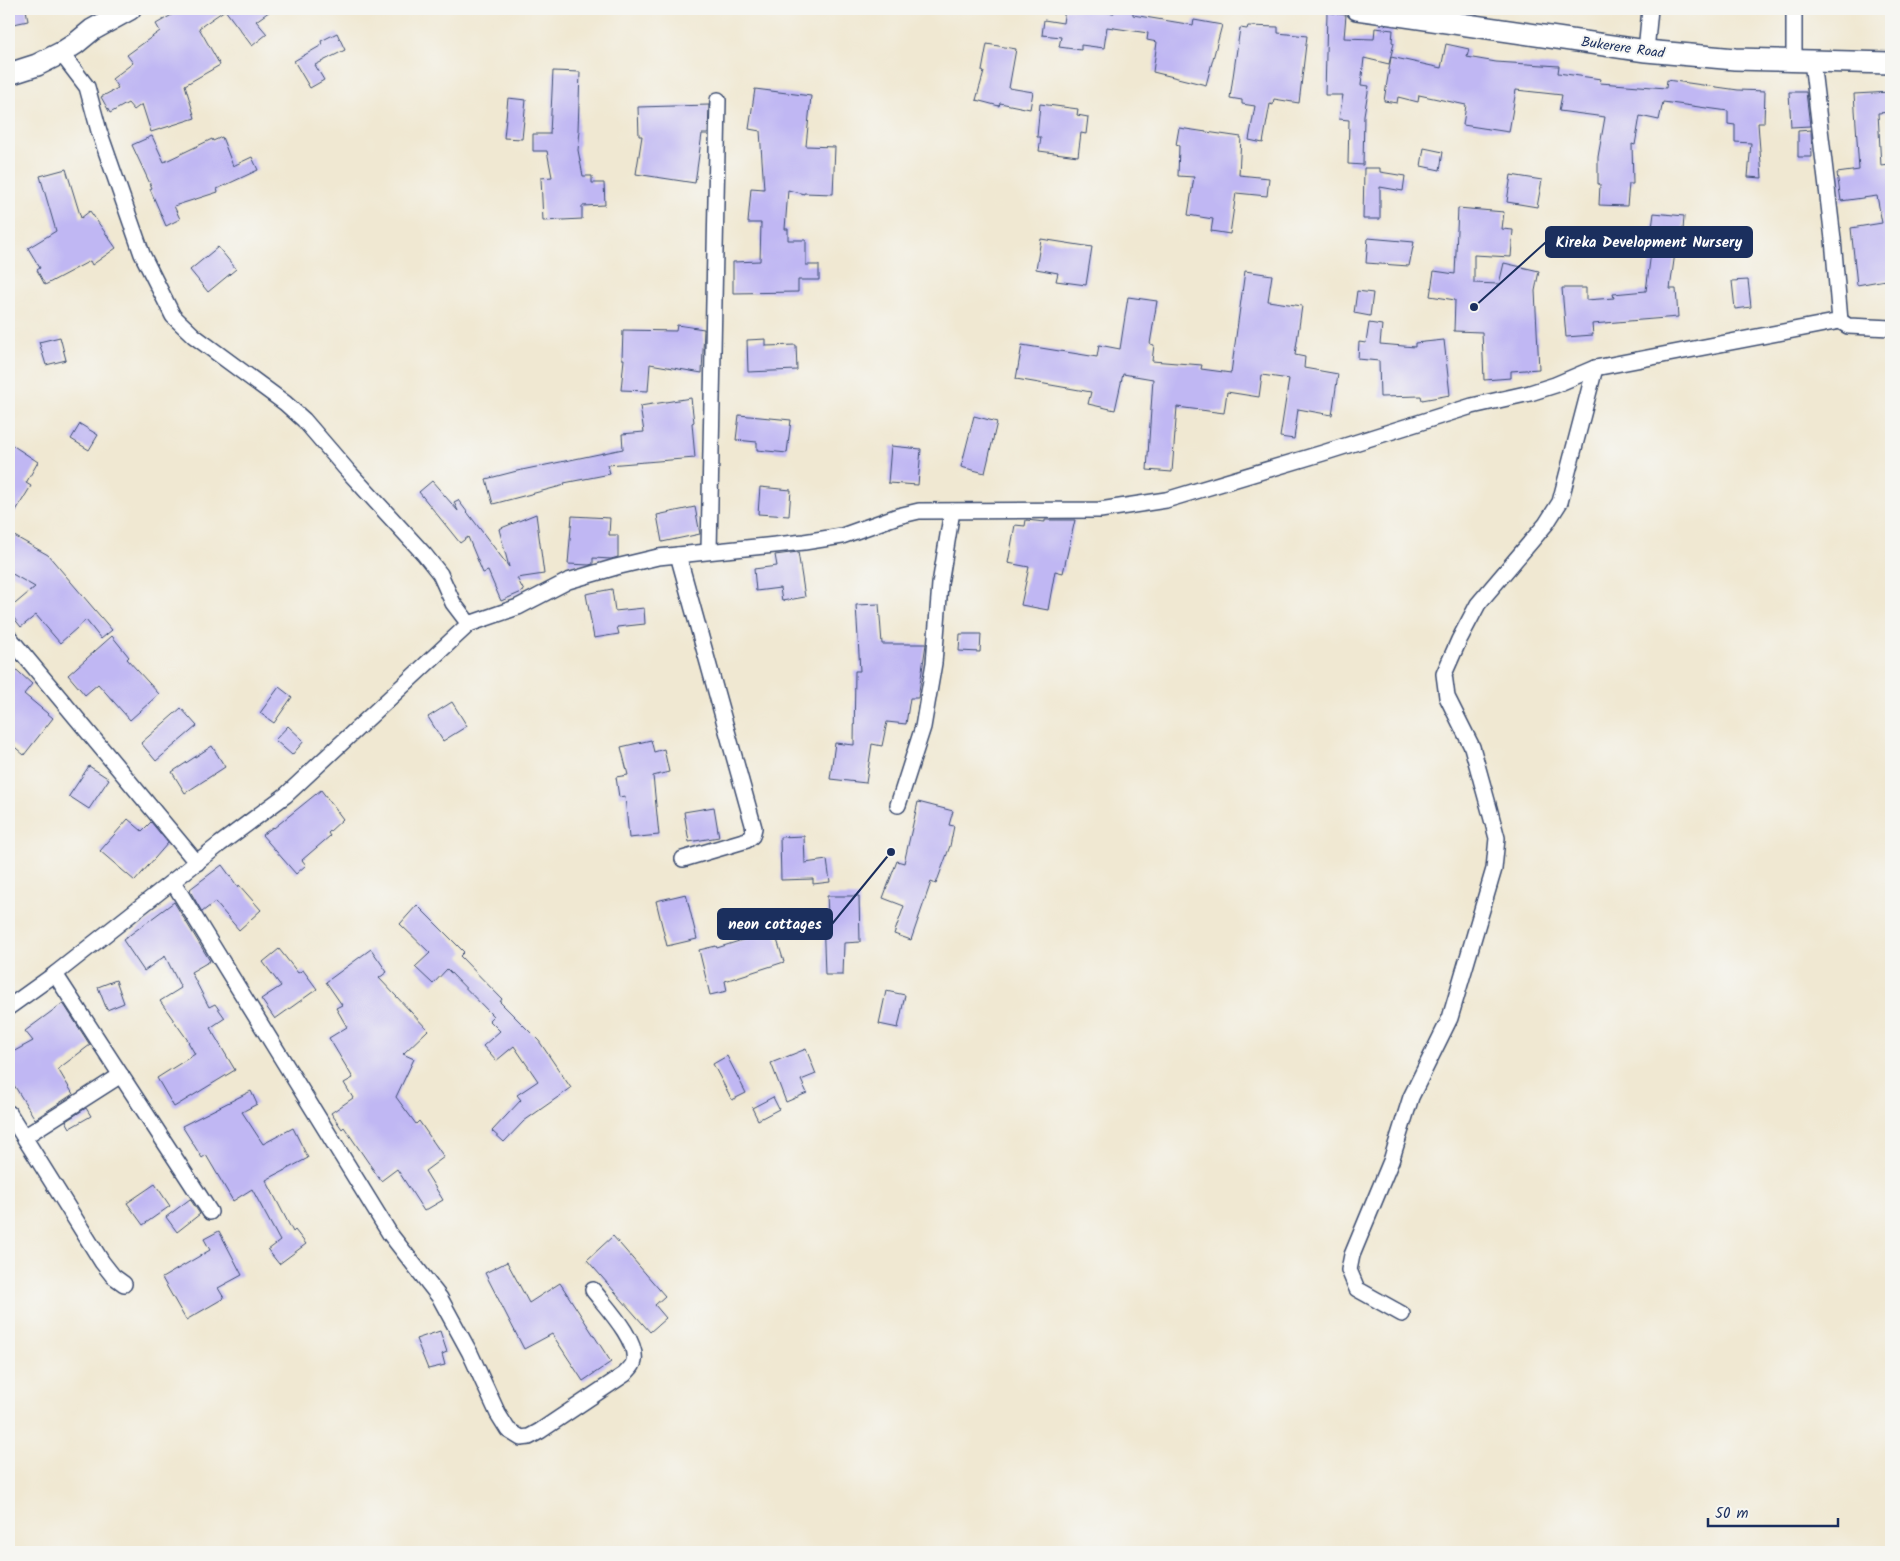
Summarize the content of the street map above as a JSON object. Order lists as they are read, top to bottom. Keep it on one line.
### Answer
{"streets":{"street":["Bukerere Road"]},"places":["Kireka Development Nursery","neon cottages"],"scale_bar":"50 m"}
